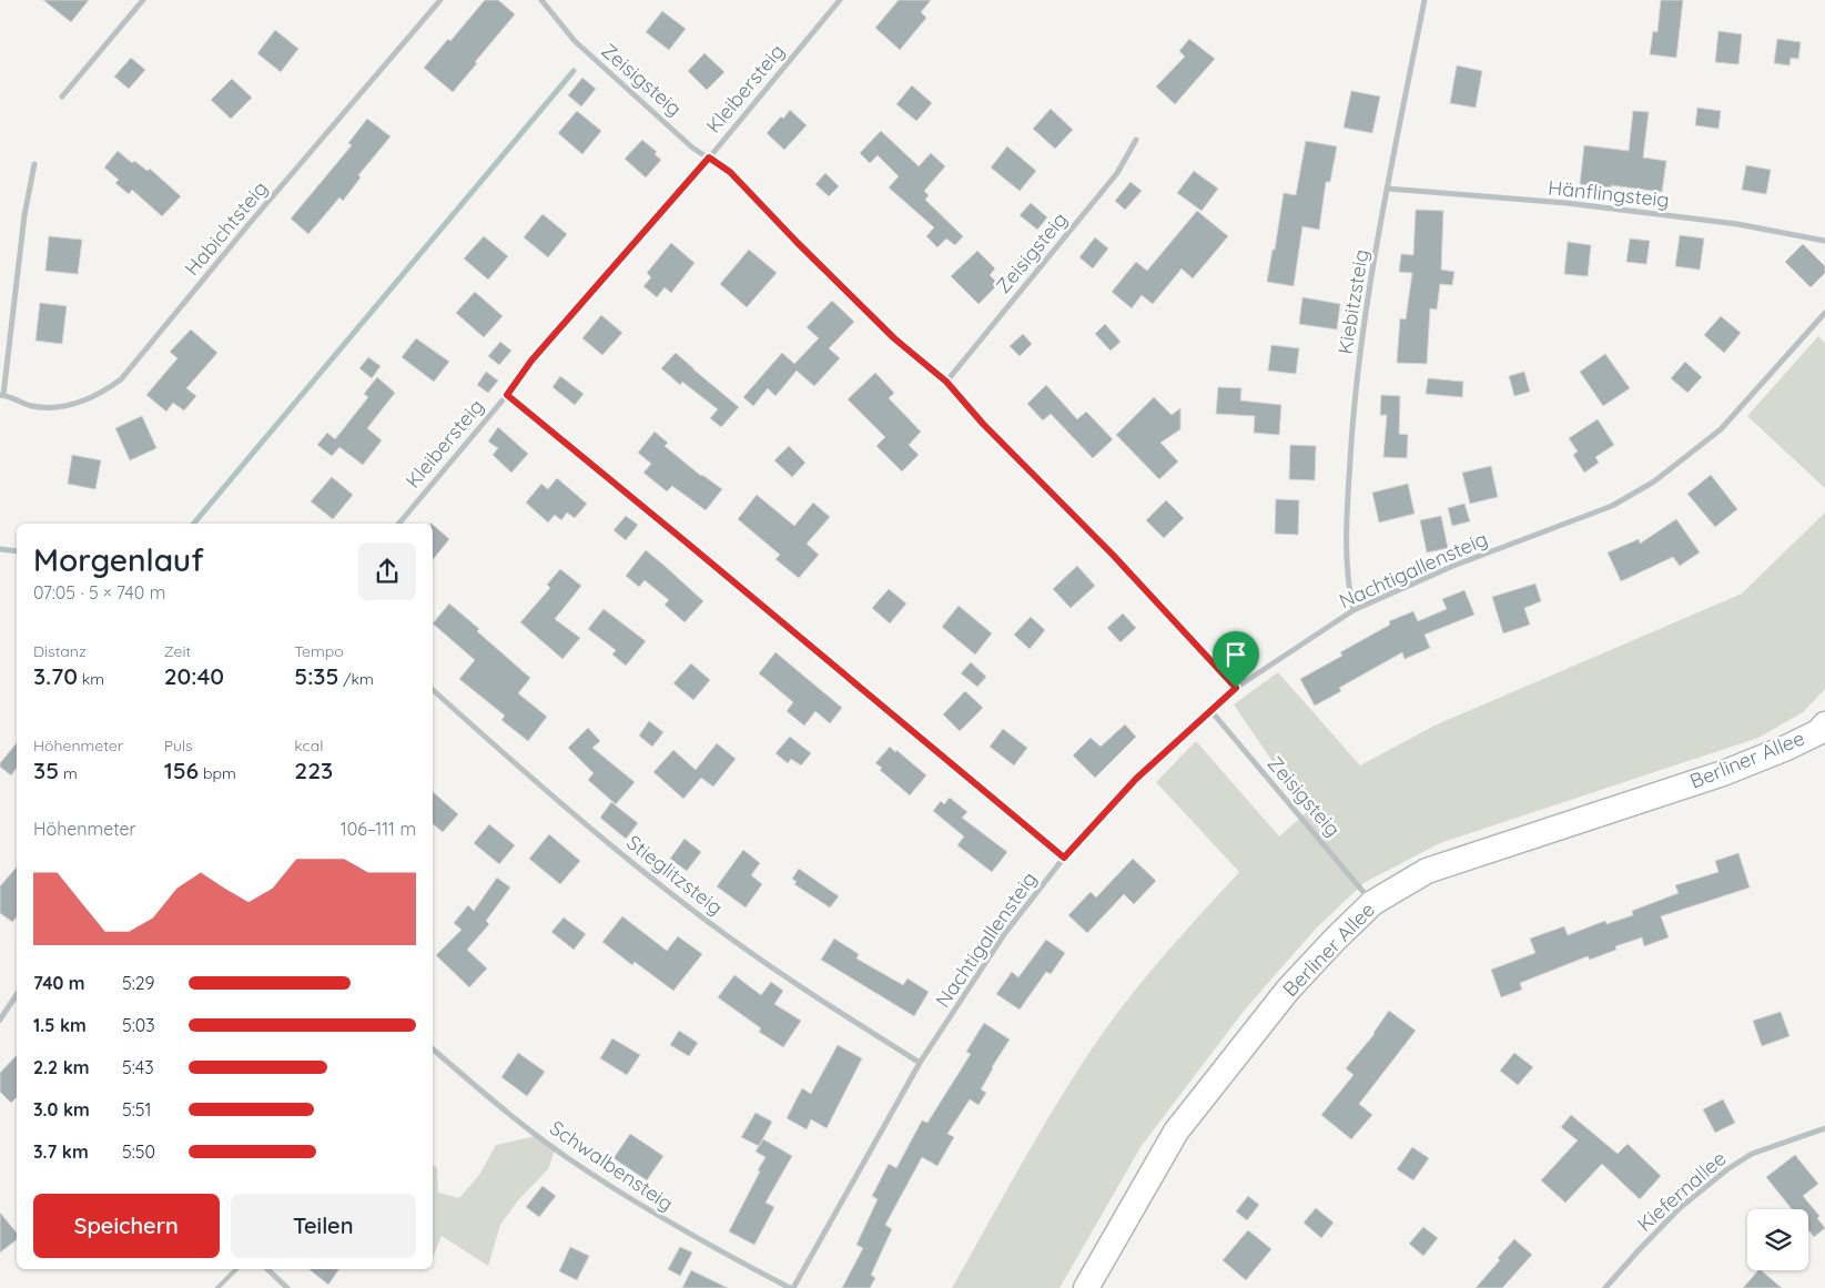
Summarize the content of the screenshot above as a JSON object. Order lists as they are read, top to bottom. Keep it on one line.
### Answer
{"streets":{"main road":["Berliner Allee"],"street":["Zeisigsteig","Kleibersteig","Hänflingsteig","Habichtsteig","Kiebitzsteig","Nachtigallensteig","Stieglitzsteig","Schwalbensteig","Kiefernallee"]},"crossings":[["Zeisigsteig","Kleibersteig"],["Zeisigsteig","Nachtigallensteig"],["Zeisigsteig","Berliner Allee"],["Hänflingsteig","Kiebitzsteig"],["Kiebitzsteig","Nachtigallensteig"],["Nachtigallensteig","Stieglitzsteig"],["Nachtigallensteig","Schwalbensteig"]],"page":{"heading":["Morgenlauf","07:05 · 5 × 740 m"],"stats":[["Distanz","3.70 km"],["Zeit","20:40"],["Tempo","5:35 /km"],["Höhenmeter","35 m"],["Puls","156 bpm"],["kcal","223"]],"chart":["Höhenmeter","106–111 m"],"list":[{"name":"740 m","note":"5:29"},{"name":"1.5 km","note":"5:03"},{"name":"2.2 km","note":"5:43"},{"name":"3.0 km","note":"5:51"},{"name":"3.7 km","note":"5:50"}],"buttons":["Speichern","Teilen"]}}
